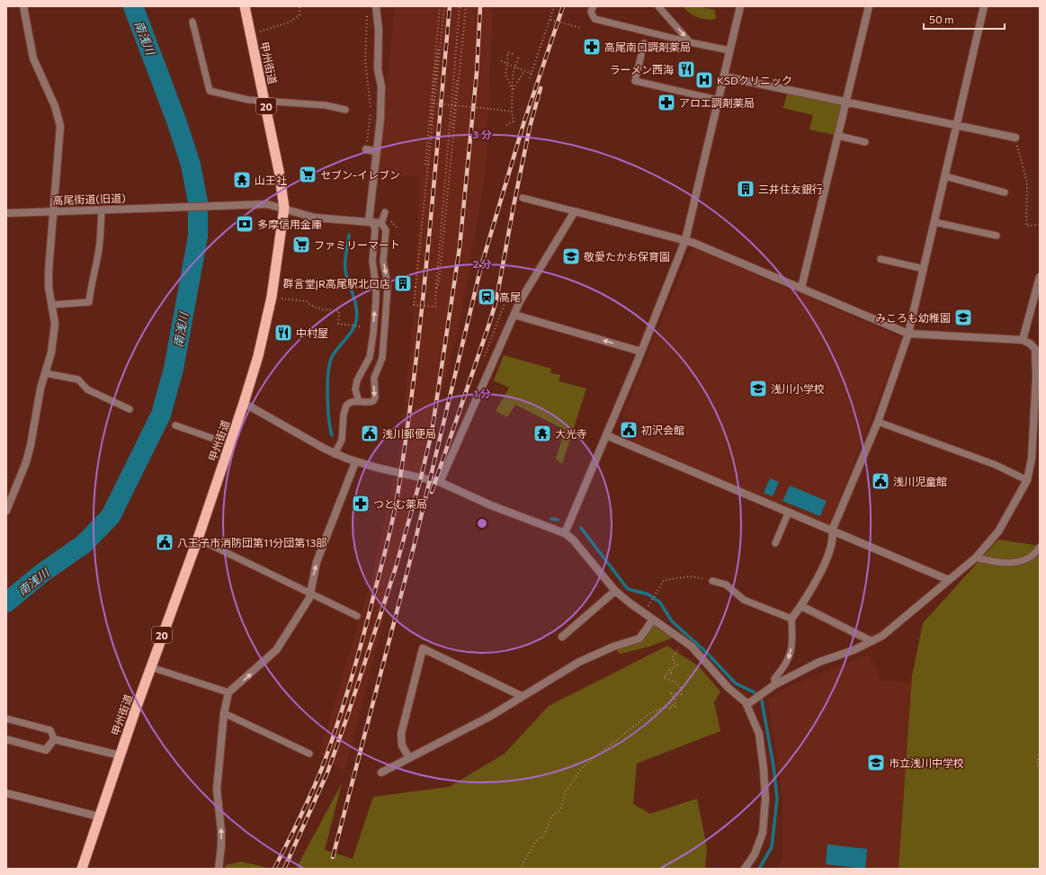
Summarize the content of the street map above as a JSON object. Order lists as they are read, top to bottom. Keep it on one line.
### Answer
{"streets":{"highway":["甲州街道","20"],"street":["高尾街道(旧道)"]},"crossings":[["甲州街道","高尾街道(旧道)"]],"water":["南浅川"],"places":{"pharmacy":["高尾南口調剤薬局","アロエ調剤薬局","つとむ薬局"],"restaurant":["ラーメン西海","中村屋"],"hospital":["KSDクリニック"],"supermarket":["セブン-イレブン","ファミリーマート"],"temple":["山王社","大光寺"],"building":["三井住友銀行","群言堂JR高尾駅北口店"],"bank":["多摩信用金庫"],"school or university":["敬愛たかお保育園","みころも幼稚園","浅川小学校","市立浅川中学校"],"station":["高尾"],"public building":["初沢会館","浅川郵便局","浅川児童館","八王子市消防団第11分団第13部"]},"scale_bar":"50 m","rings":["3 分","2 分","1 分"]}
